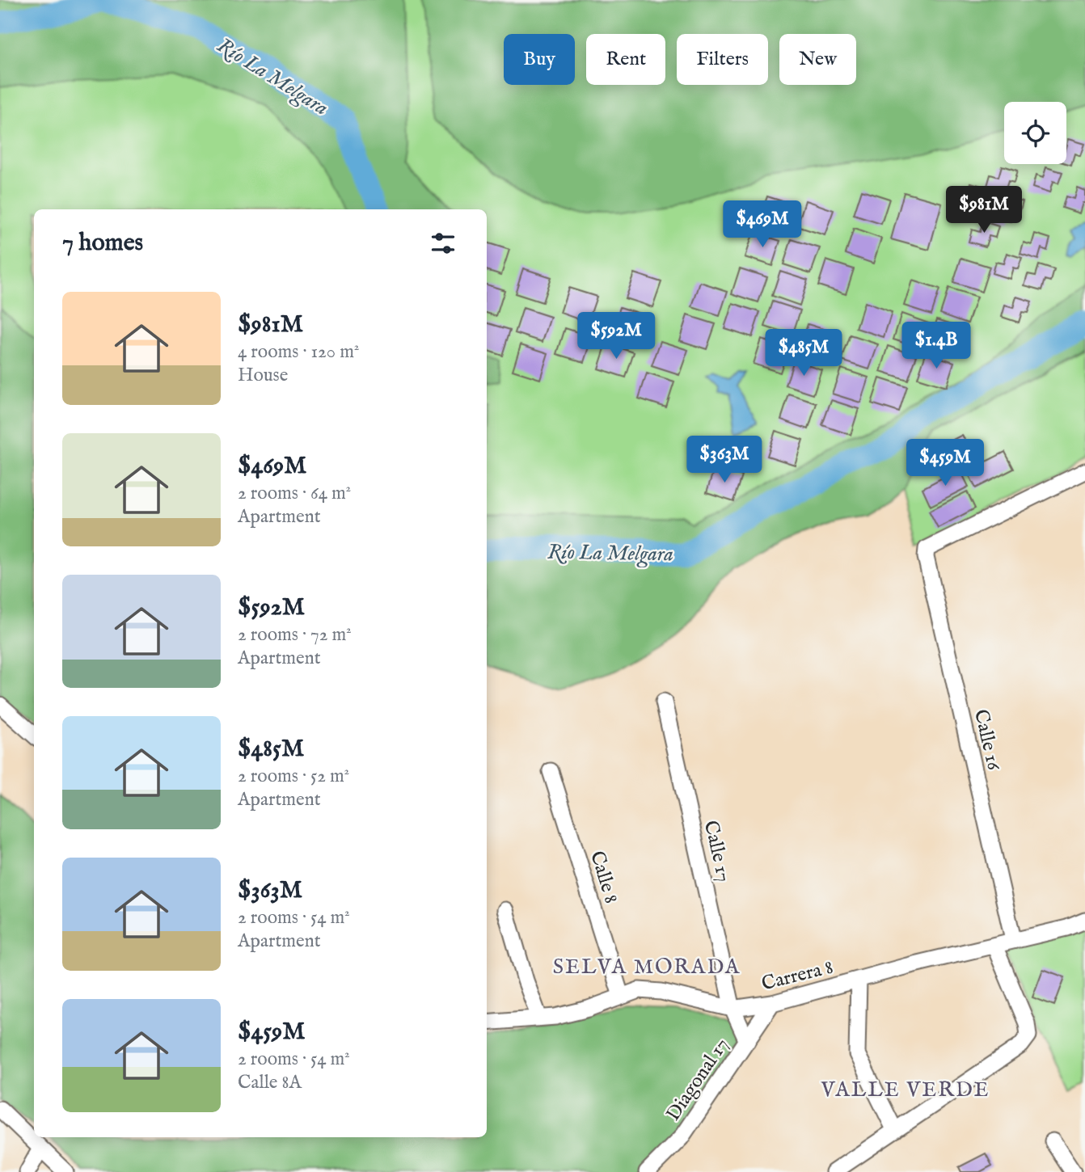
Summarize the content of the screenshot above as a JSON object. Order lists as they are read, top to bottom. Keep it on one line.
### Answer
{"streets":{"street":["Calle 16","Calle 17","Calle 8","Carrera 8","Diagonal 17"]},"crossings":[["Calle 16","Carrera 8"],["Calle 17","Carrera 8"],["Calle 17","Diagonal 17"],["Calle 8","Carrera 8"],["Carrera 8","Diagonal 17"]],"districts":["SELVA MORADA","VALLE VERDE"],"water":["Río La Melgara"],"page":{"chip":["Buy","Rent","Filters","New"],"price":["$981M","$469M","$592M","$1.4B","$485M","$363M","$459M"],"heading":"7 homes","list":[{"name":"$981M","note":"4 rooms · 120 m² · House"},{"name":"$469M","note":"2 rooms · 64 m² · Apartment"},{"name":"$592M","note":"2 rooms · 72 m² · Apartment"},{"name":"$485M","note":"2 rooms · 52 m² · Apartment"},{"name":"$363M","note":"2 rooms · 54 m² · Apartment"},{"name":"$459M","note":"2 rooms · 54 m² · Calle 8A"}]}}
